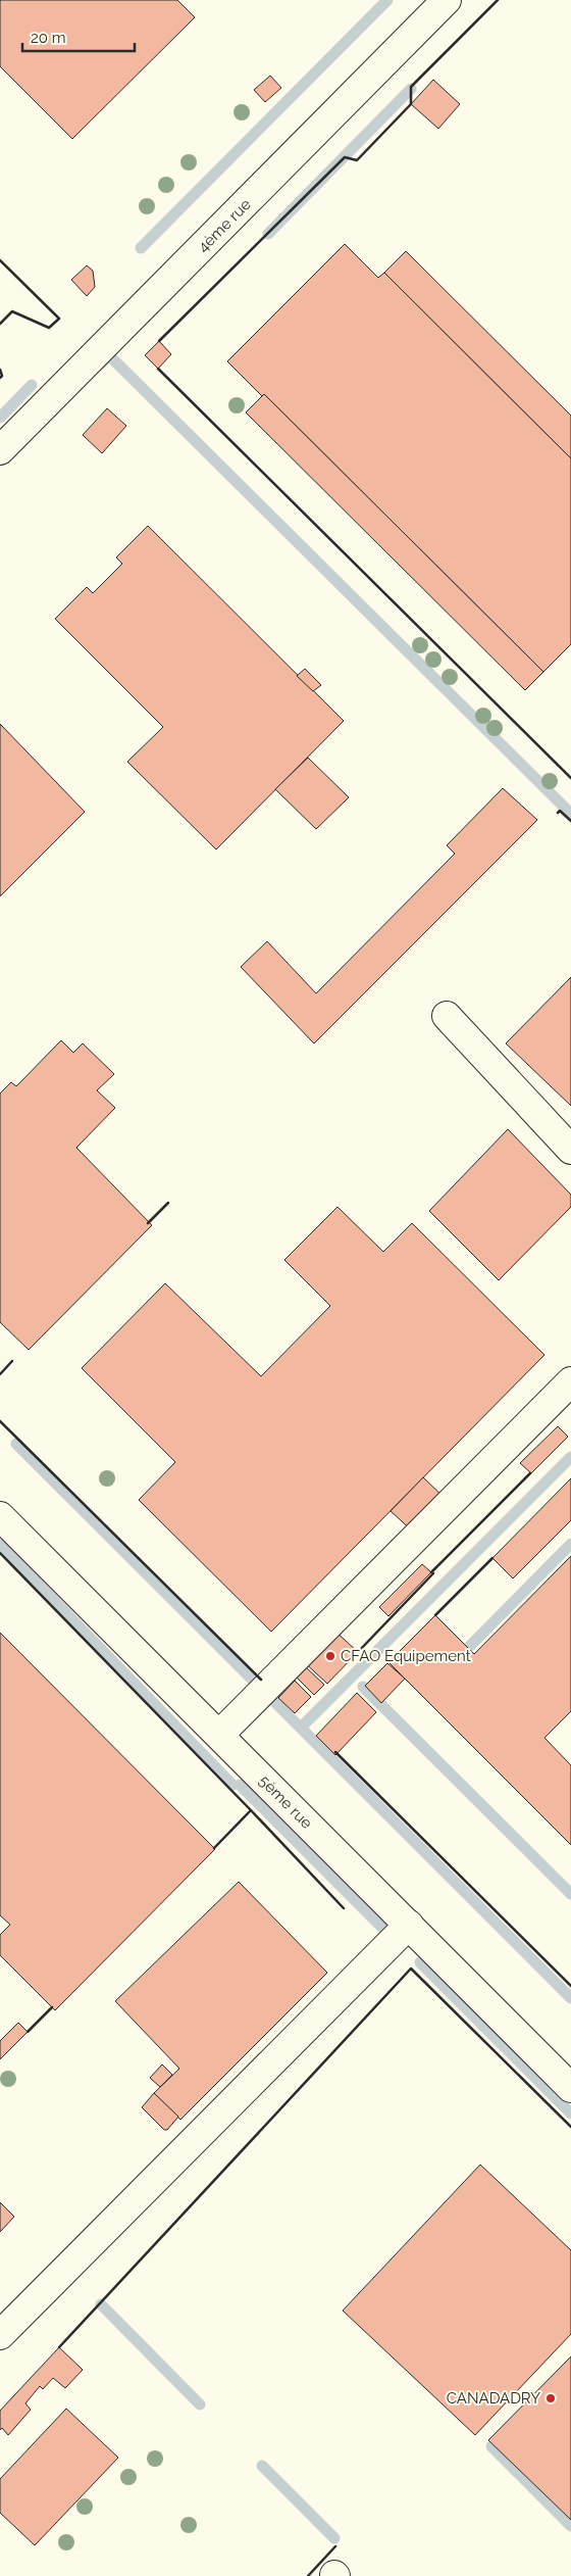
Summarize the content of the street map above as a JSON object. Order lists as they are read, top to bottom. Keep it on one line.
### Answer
{"streets":{"street":["4ème rue","5ème rue"]},"places":["CFAO Equipement","CANADADRY"],"scale_bar":"20 m"}
